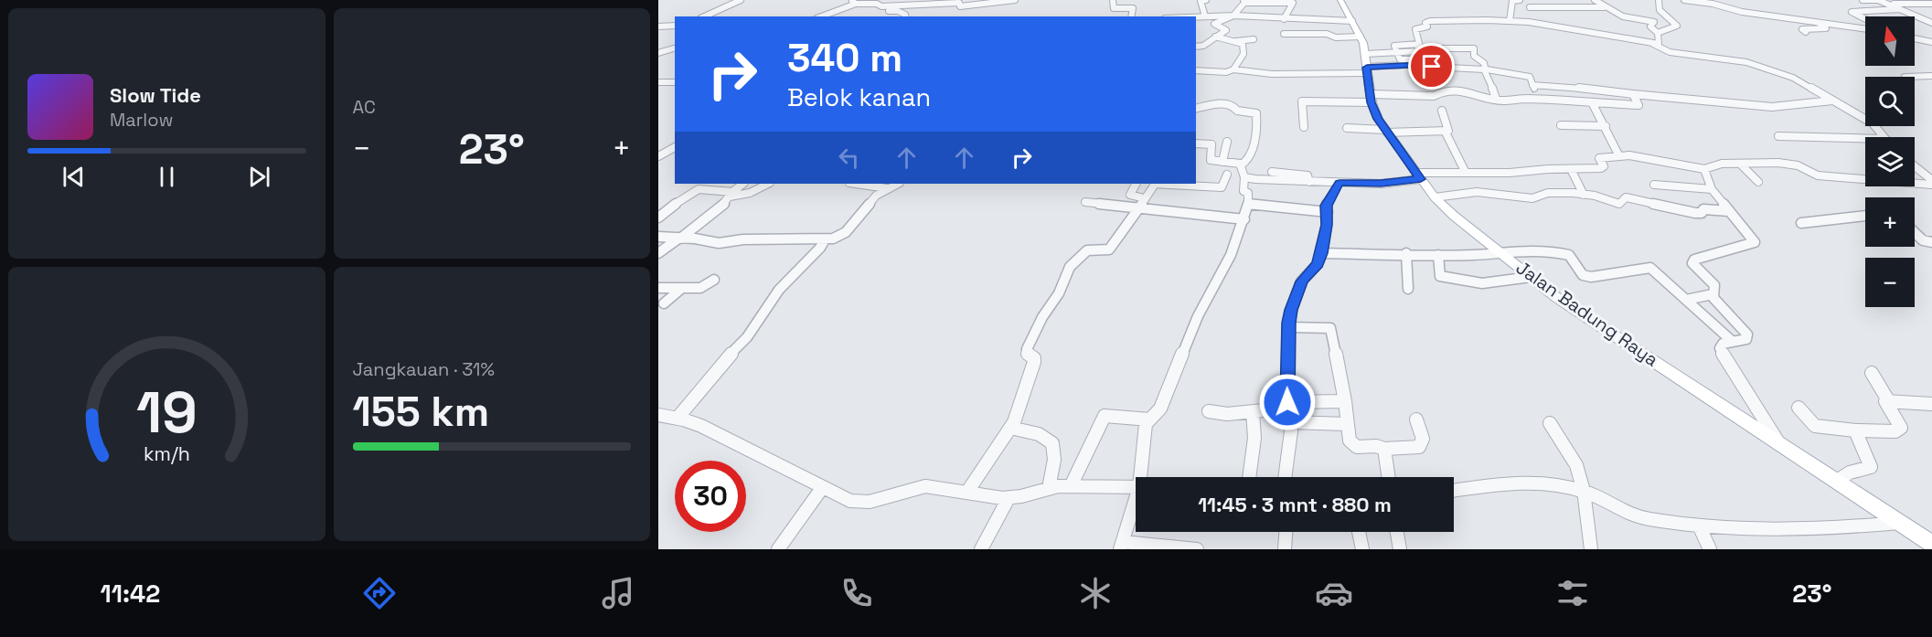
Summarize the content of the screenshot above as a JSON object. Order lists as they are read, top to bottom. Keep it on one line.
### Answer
{"streets":{"main road":["Jalan Badung Raya"]},"north":"top","page":{"tile":["AC",["Jangkauan · 31%","155 km"]],"map_buttons":["+","−"],"turn":["340 m","Belok kanan"],"song":["Slow Tide","Marlow"],"heat":["−","23°","+"],"limit":"30","trip":"11:45 · 3 mnt · 880 m","tabs":["11:42","23°"],"gauge":["19","km/h"]}}
